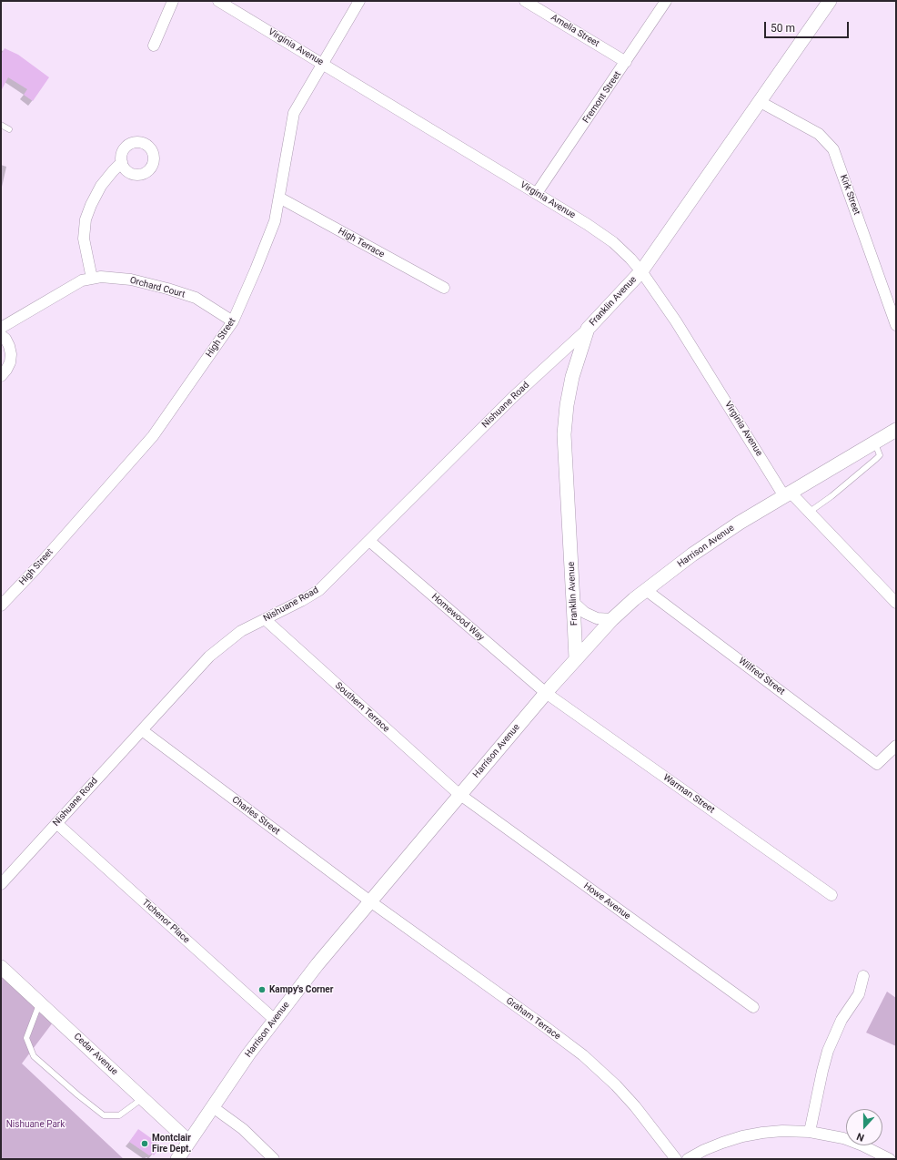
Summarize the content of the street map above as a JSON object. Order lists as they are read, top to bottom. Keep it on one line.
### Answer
{"streets":{"street":["Amelia Street","Virginia Avenue","Fremont Street","Kirk Street","High Terrace","Orchard Court","Franklin Avenue","High Street","Nishuane Road","Harrison Avenue","Homewood Way","Wilfred Street","Southern Terrace","Warman Street","Charles Street","Howe Avenue","Tichenor Place","Graham Terrace","Cedar Avenue"]},"crossings":[["Amelia Street","Fremont Street"],["Virginia Avenue","Fremont Street"],["Virginia Avenue","Franklin Avenue"],["Virginia Avenue","High Street"],["Virginia Avenue","Harrison Avenue"],["Kirk Street","Franklin Avenue"],["High Terrace","High Street"],["Orchard Court","High Street"],["Franklin Avenue","Nishuane Road"],["Franklin Avenue","Harrison Avenue"],["Nishuane Road","Homewood Way"],["Nishuane Road","Southern Terrace"],["Nishuane Road","Charles Street"],["Nishuane Road","Tichenor Place"],["Harrison Avenue","Homewood Way"],["Harrison Avenue","Wilfred Street"],["Harrison Avenue","Southern Terrace"],["Harrison Avenue","Warman Street"],["Harrison Avenue","Charles Street"],["Harrison Avenue","Howe Avenue"],["Harrison Avenue","Tichenor Place"],["Harrison Avenue","Graham Terrace"],["Harrison Avenue","Cedar Avenue"],["Homewood Way","Warman Street"],["Southern Terrace","Howe Avenue"],["Charles Street","Graham Terrace"]],"parks":["Nishuane Park"],"places":["Kampy's Corner","Montclair Fire Dept."],"scale_bar":"50 m","north":"bottom"}
